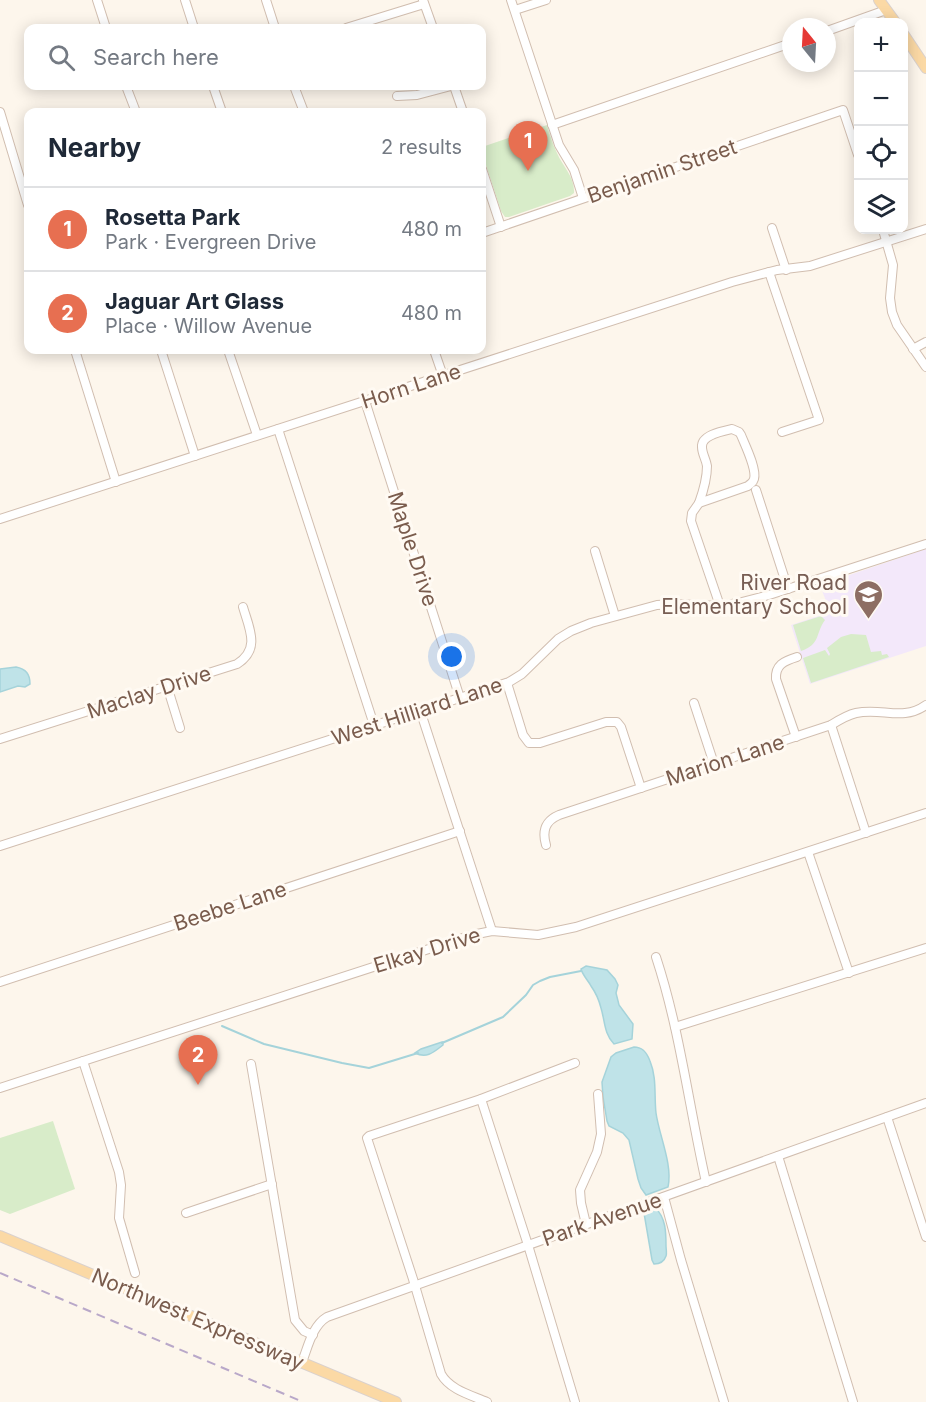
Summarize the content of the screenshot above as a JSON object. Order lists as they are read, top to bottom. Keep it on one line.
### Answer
{"streets":{"main road":["Northwest Expressway"],"street":["Benjamin Street","Horn Lane","Maple Drive","Maclay Drive","West Hilliard Lane","Marion Lane","Beebe Lane","Elkay Drive","Park Avenue"]},"crossings":[["Horn Lane","Maple Drive"],["Maple Drive","West Hilliard Lane"],["Park Avenue","Northwest Expressway"]],"places":{"school or university":["River Road Elementary School"]},"north":"top","page":{"map_buttons":["+","−"],"search":"Search here","heading":["Nearby","2 results"],"pins":["1","2"],"list":[{"mark":"1","name":"Rosetta Park","note":"Park · Evergreen Drive","value":"480 m"},{"mark":"2","name":"Jaguar Art Glass","note":"Place · Willow Avenue","value":"480 m"}]}}
